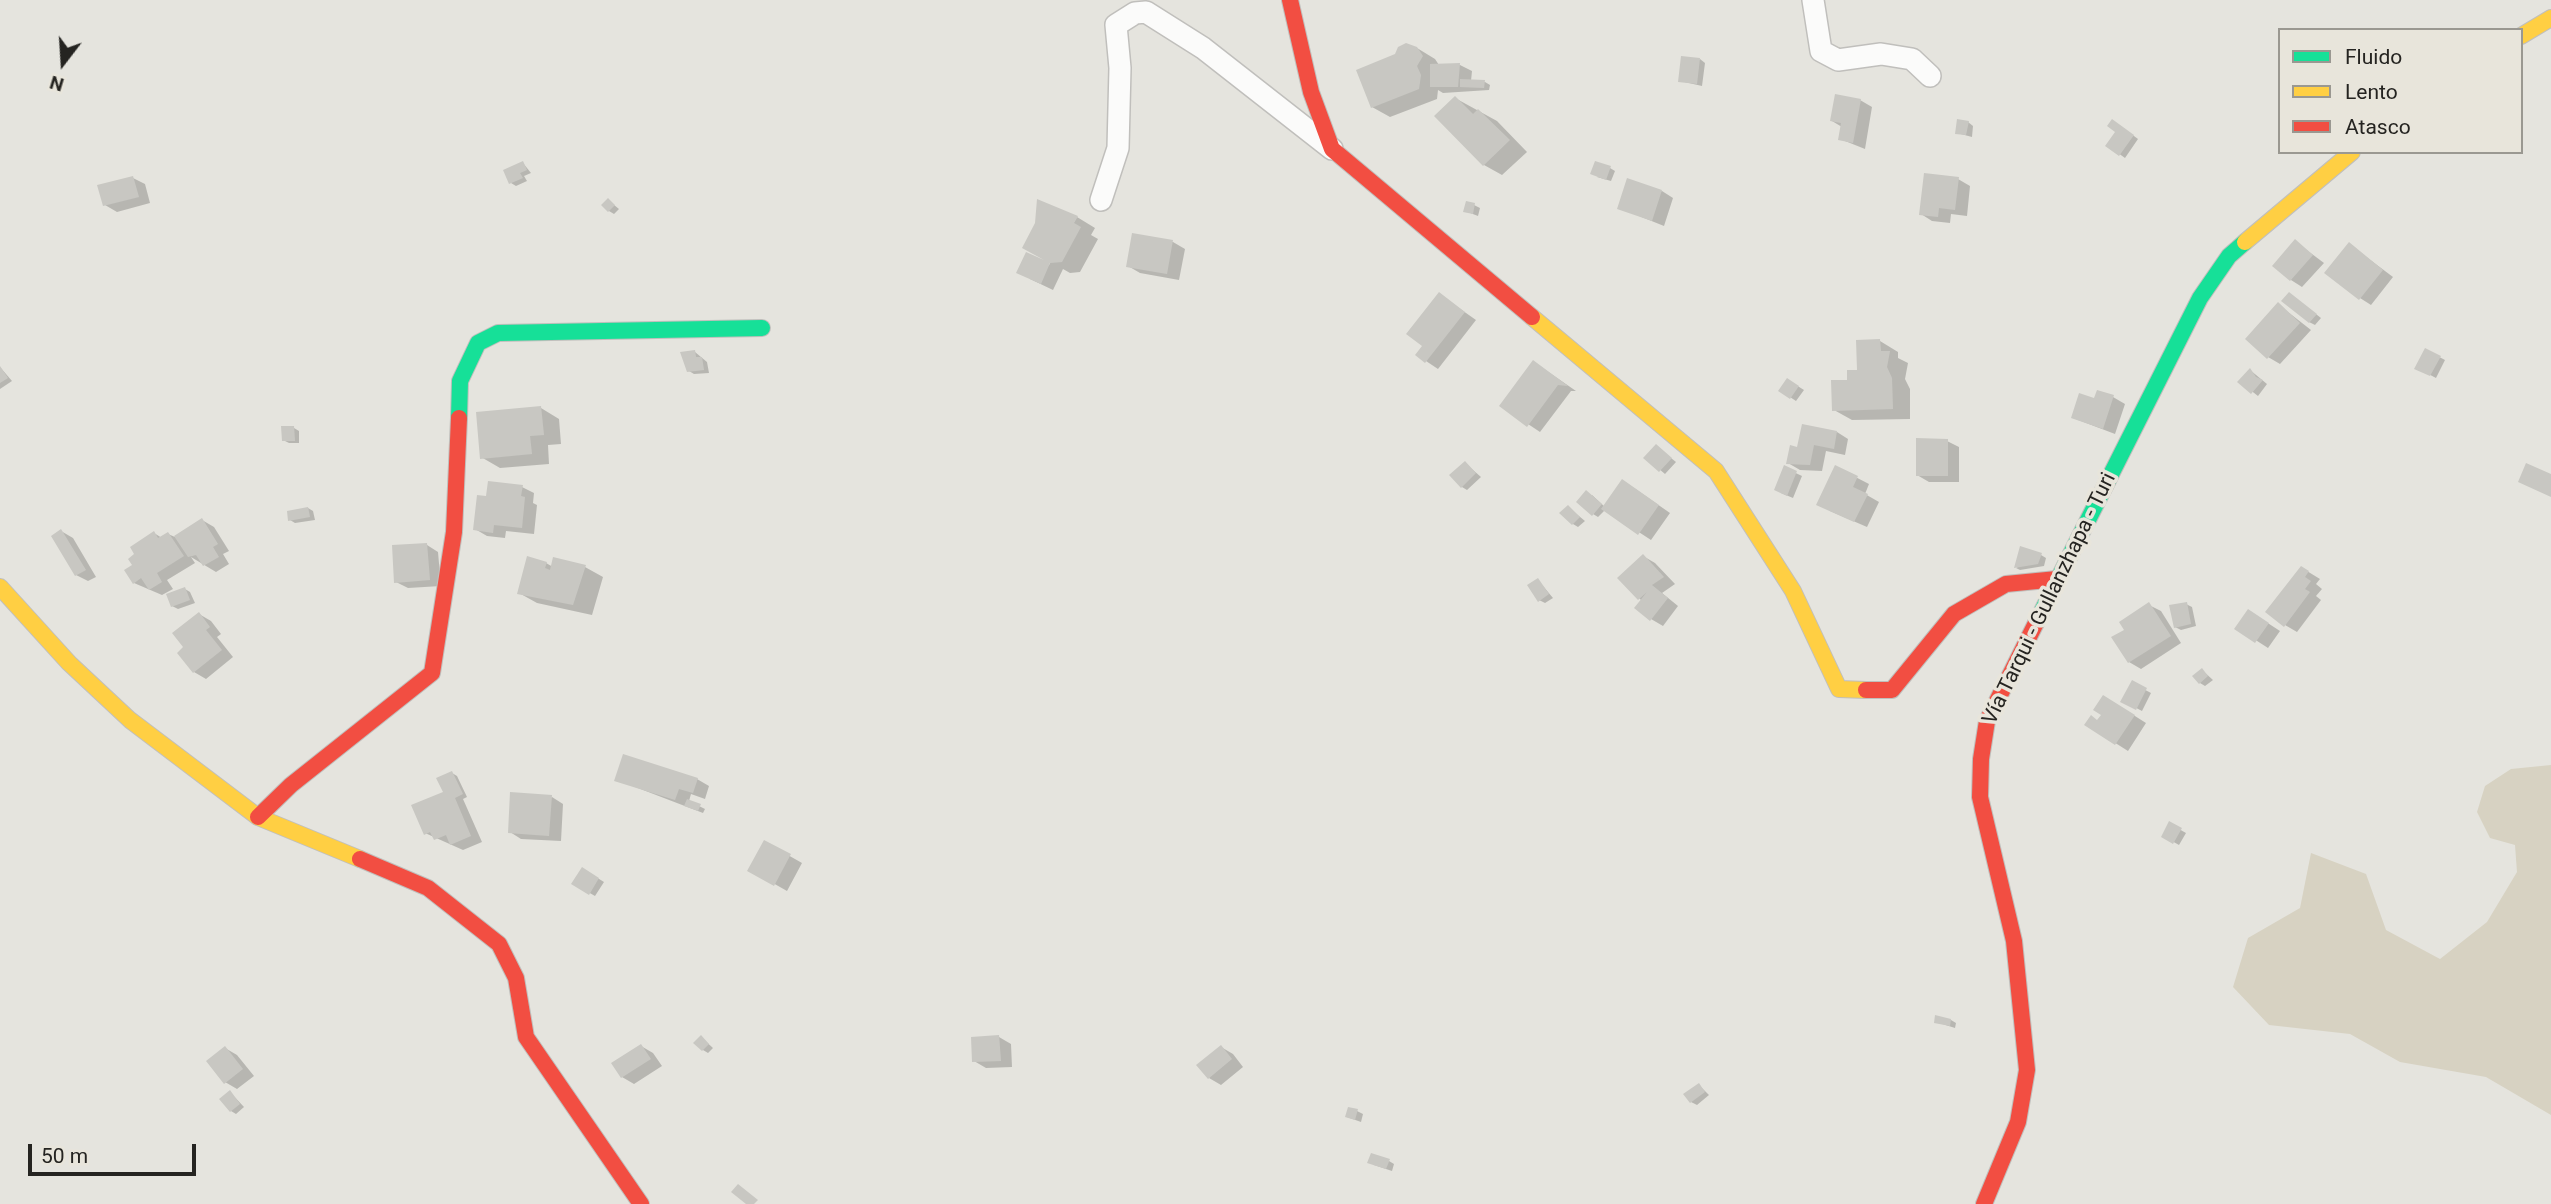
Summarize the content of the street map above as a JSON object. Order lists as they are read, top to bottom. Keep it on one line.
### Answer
{"streets":{"street":["Vía Tarqui - Gullanzhapa - Turi"]},"legend":["Fluido","Lento","Atasco"],"scale_bar":"50 m","north":"bottom"}
